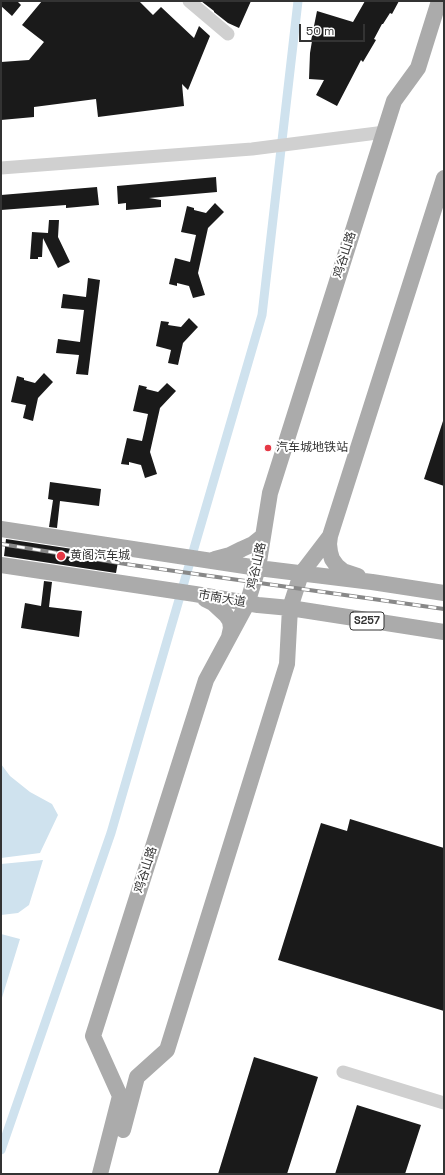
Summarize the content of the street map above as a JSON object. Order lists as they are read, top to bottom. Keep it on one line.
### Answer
{"streets":{"main road":["鸡谷山路","市南大道","S257"]},"crossings":[["鸡谷山路","市南大道"]],"places":["汽车城地铁站","黄阁汽车城"],"scale_bar":"50 m"}
